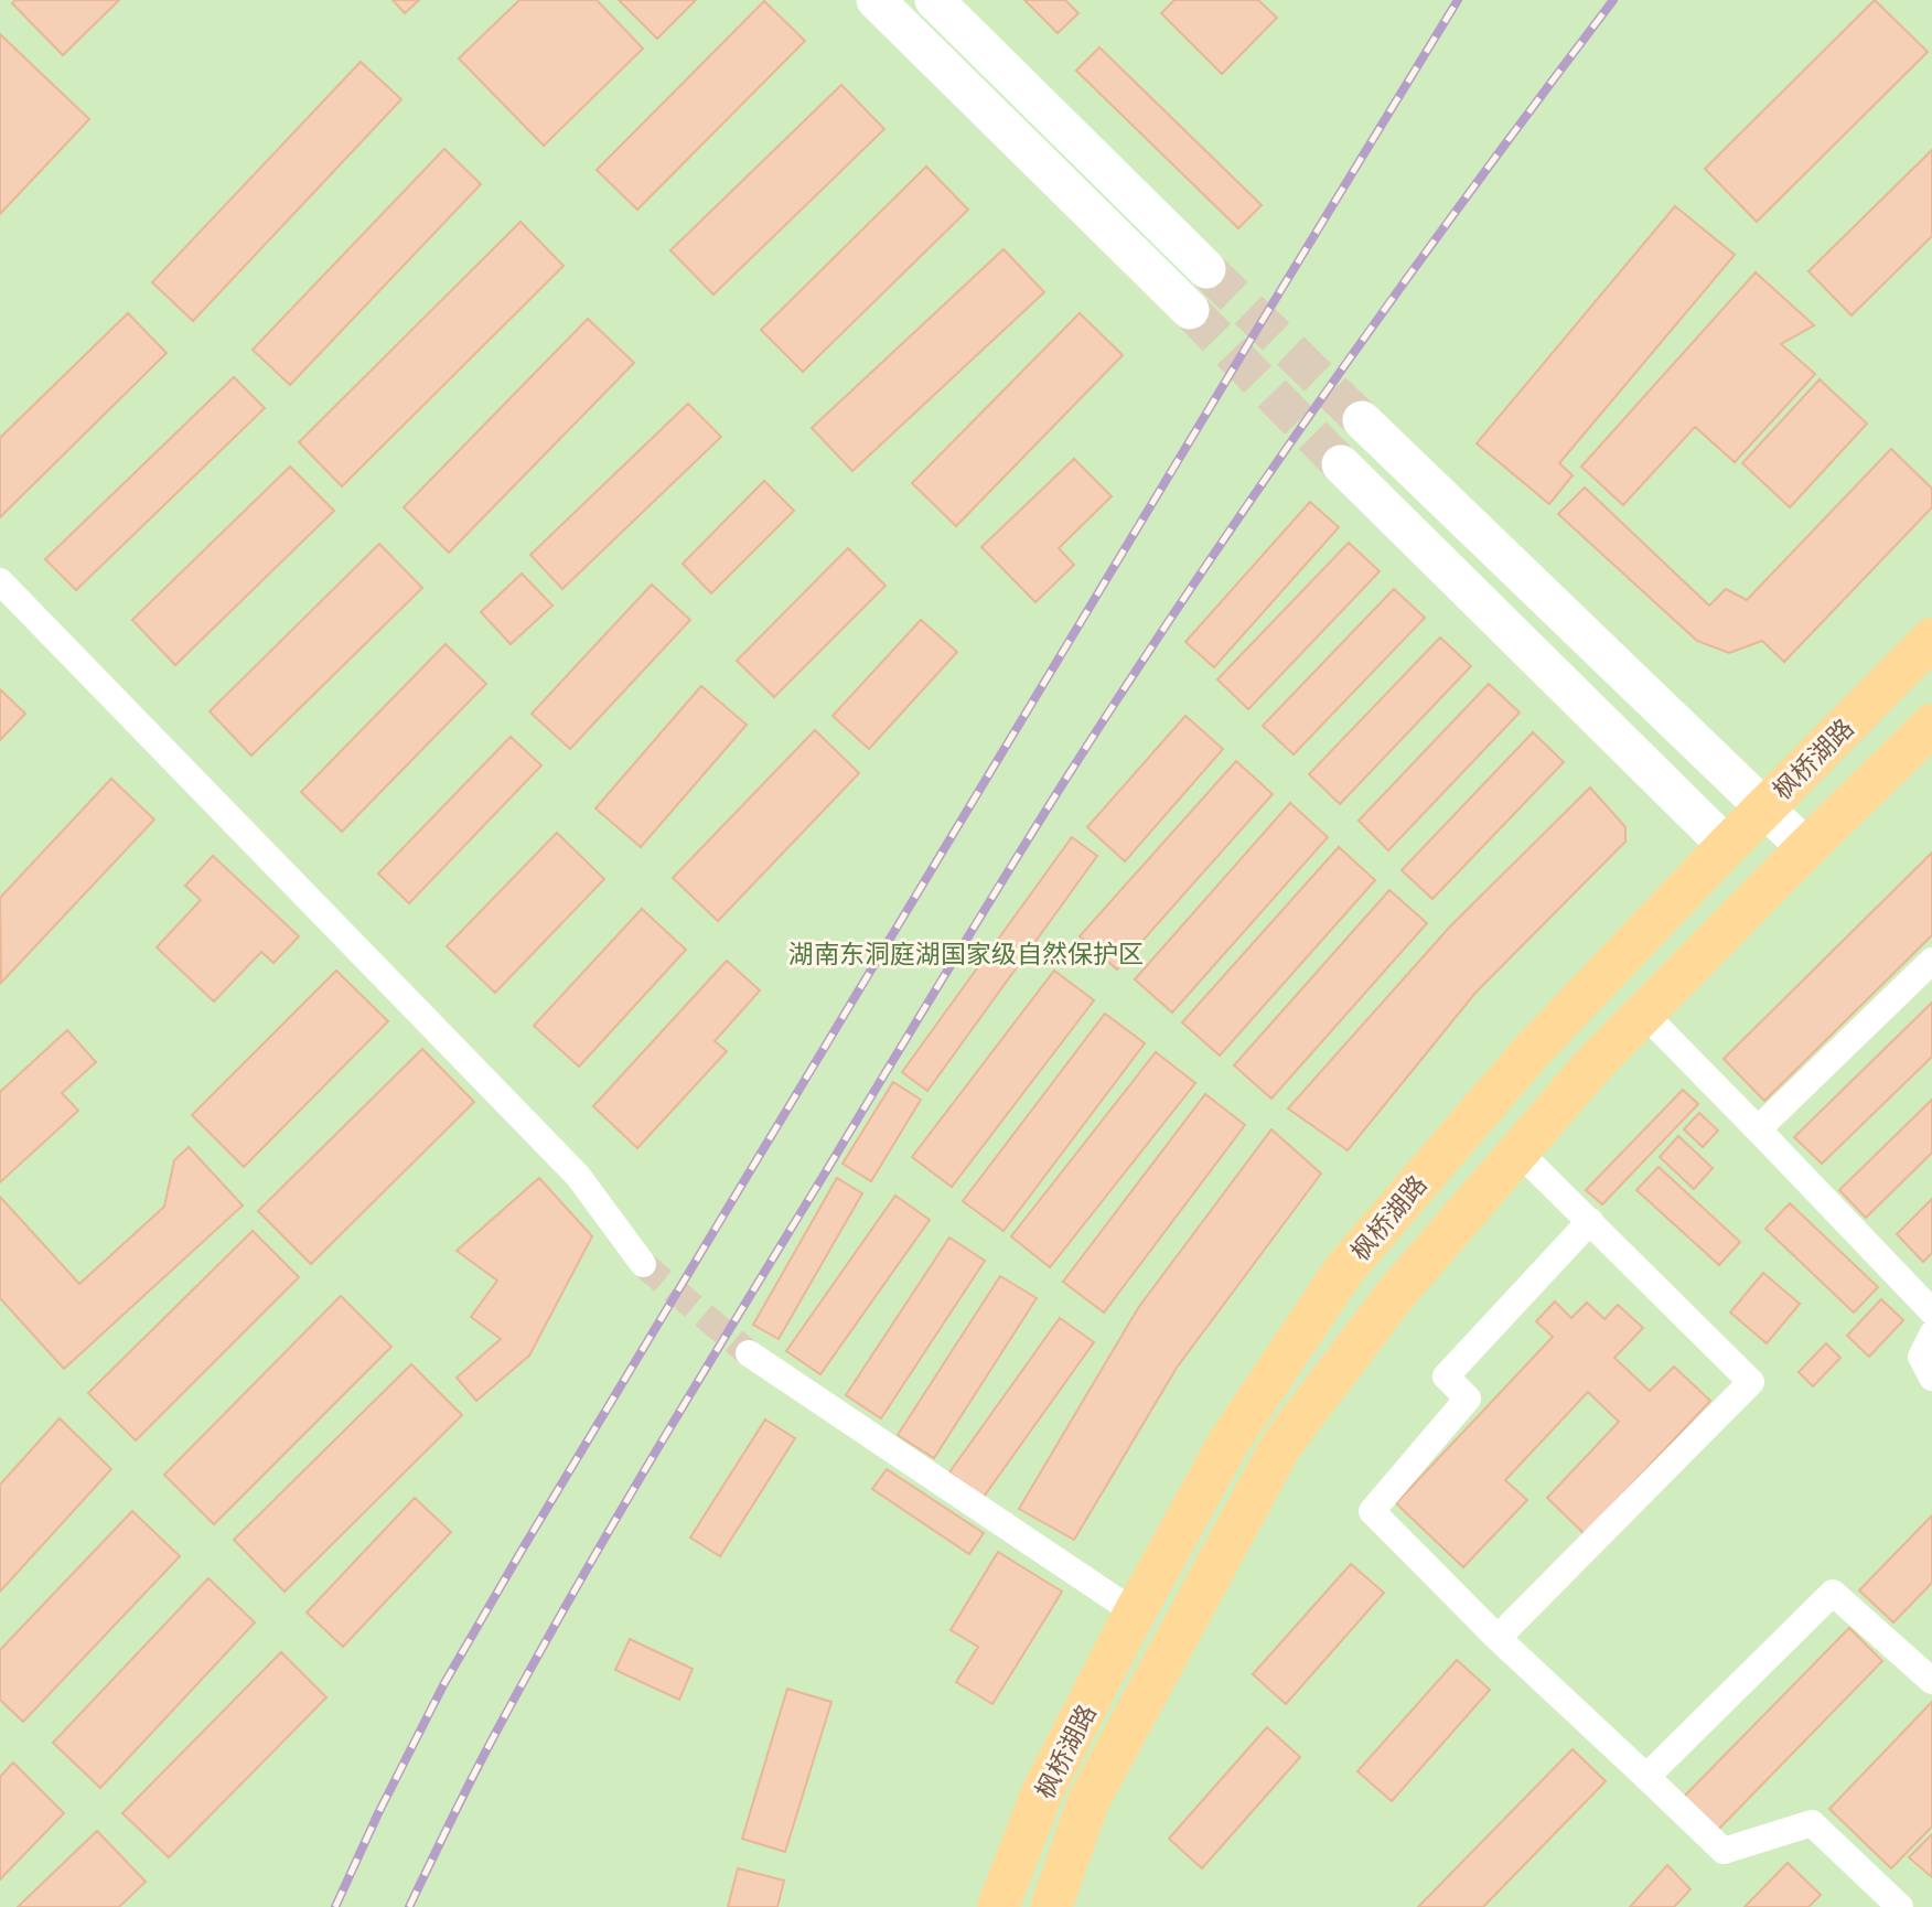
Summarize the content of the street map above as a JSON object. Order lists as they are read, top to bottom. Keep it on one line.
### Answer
{"streets":{"main road":["枫桥湖路"]},"parks":["湖南东洞庭湖国家级自然保护区"]}
